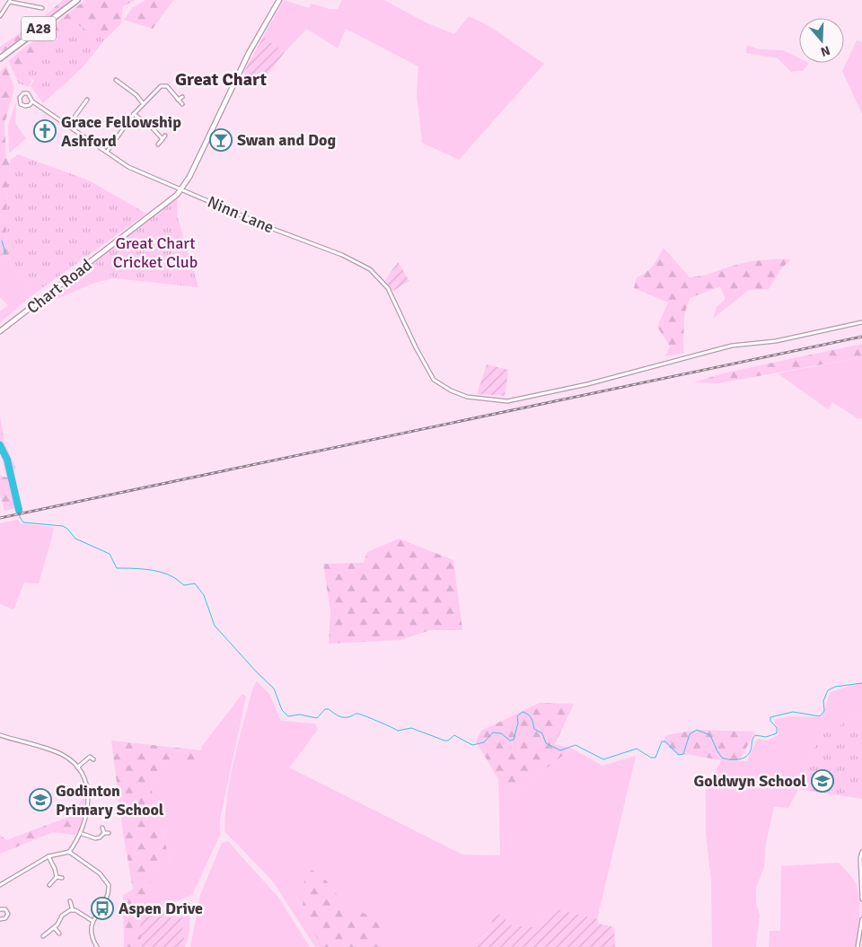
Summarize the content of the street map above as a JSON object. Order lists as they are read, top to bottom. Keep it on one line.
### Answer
{"streets":{"main road":["A28"],"street":["Ninn Lane","Chart Road"]},"crossings":[["Ninn Lane","Chart Road"]],"districts":["Great Chart"],"parks":["Great Chart Cricket Club"],"places":{"church":["Grace Fellowship Ashford"],"bar":["Swan and Dog"],"school or university":["Goldwyn School","Godinton Primary School"],"bus stop":["Aspen Drive"]},"north":"bottom"}
